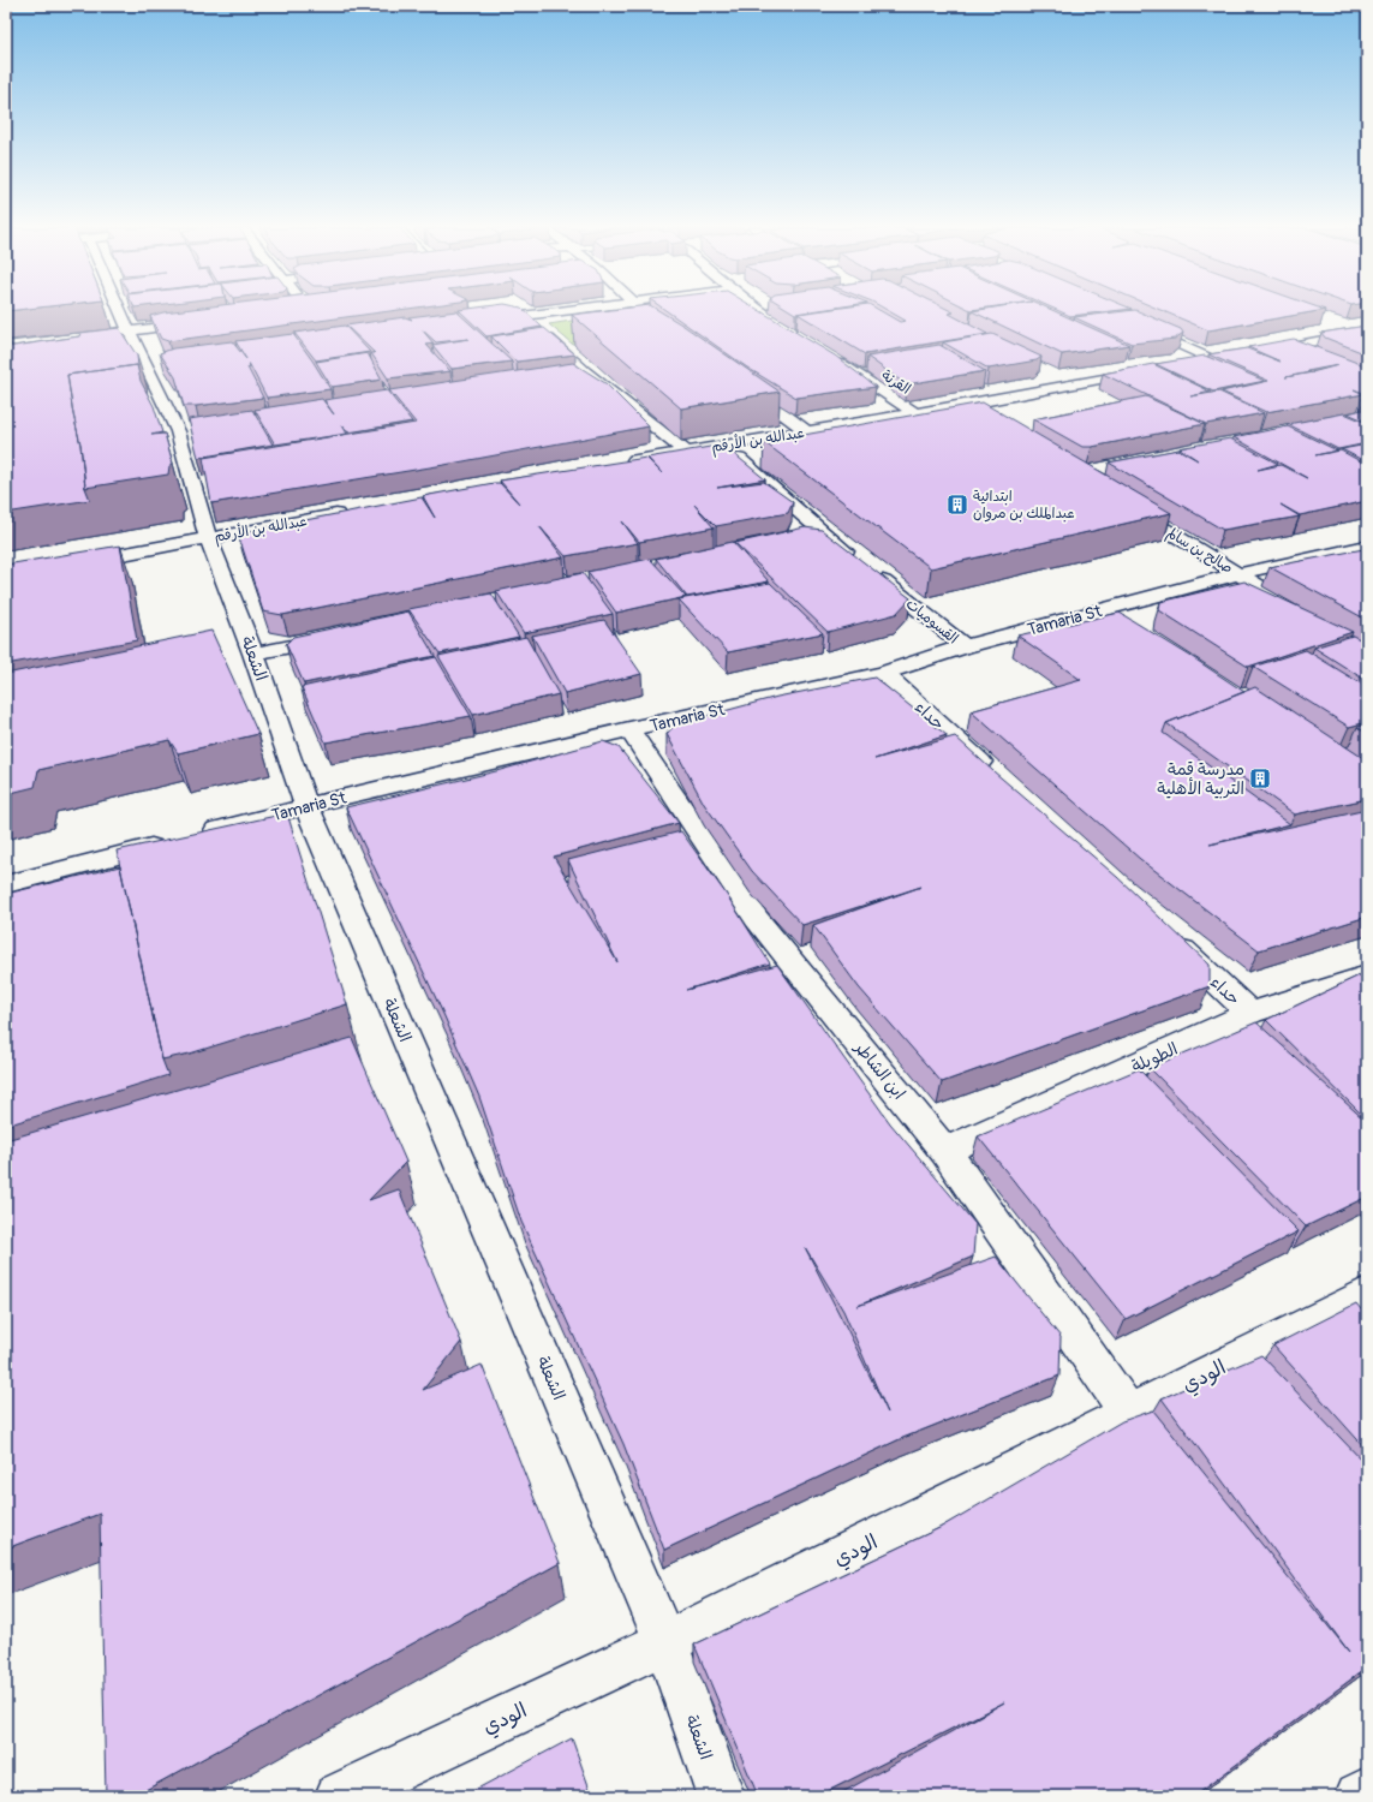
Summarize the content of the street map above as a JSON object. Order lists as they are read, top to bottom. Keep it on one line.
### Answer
{"streets":{"street":["القرنة","عبدالله بن الأرقم","صالح بن سالم","Tamaria St","القسوميات","الشعلة","حداء","الطويلة","ابن الشاطر","الودي"]},"crossings":[["القرنة","عبدالله بن الأرقم"],["عبدالله بن الأرقم","القسوميات"],["عبدالله بن الأرقم","الشعلة"],["صالح بن سالم","Tamaria St"],["Tamaria St","القسوميات"],["Tamaria St","الشعلة"],["Tamaria St","حداء"],["Tamaria St","ابن الشاطر"],["الشعلة","الودي"],["حداء","الطويلة"],["الطويلة","ابن الشاطر"],["ابن الشاطر","الودي"]],"places":{"building":["ابتدائية عبدالملك بن مروان","مدرسة قمة التربية الأهلية"]}}
